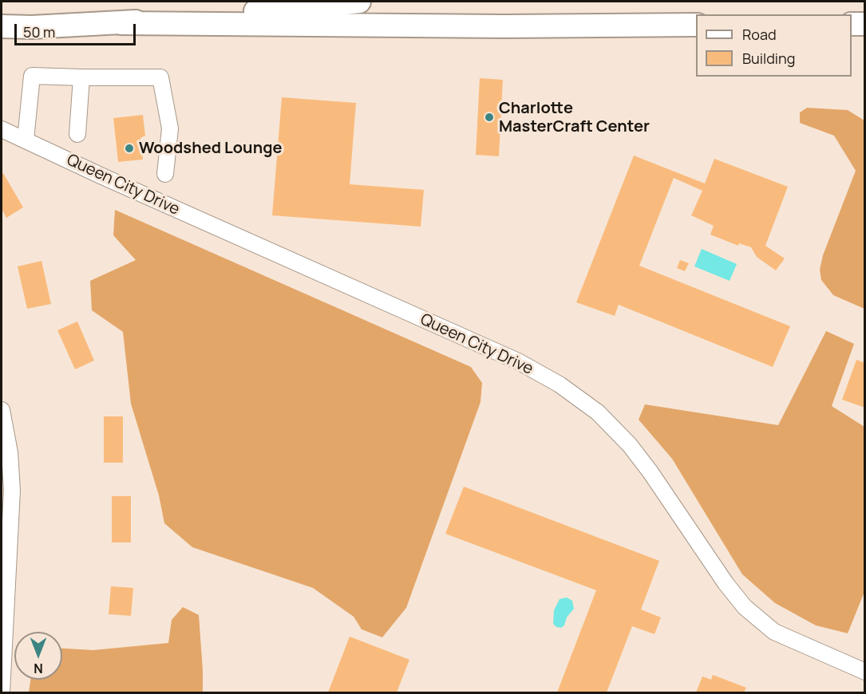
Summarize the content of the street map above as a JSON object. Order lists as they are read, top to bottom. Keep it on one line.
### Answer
{"streets":{"street":["Queen City Drive"]},"places":["Charlotte MasterCraft Center","Woodshed Lounge"],"legend":["Road","Building"],"scale_bar":"50 m","north":"bottom"}
